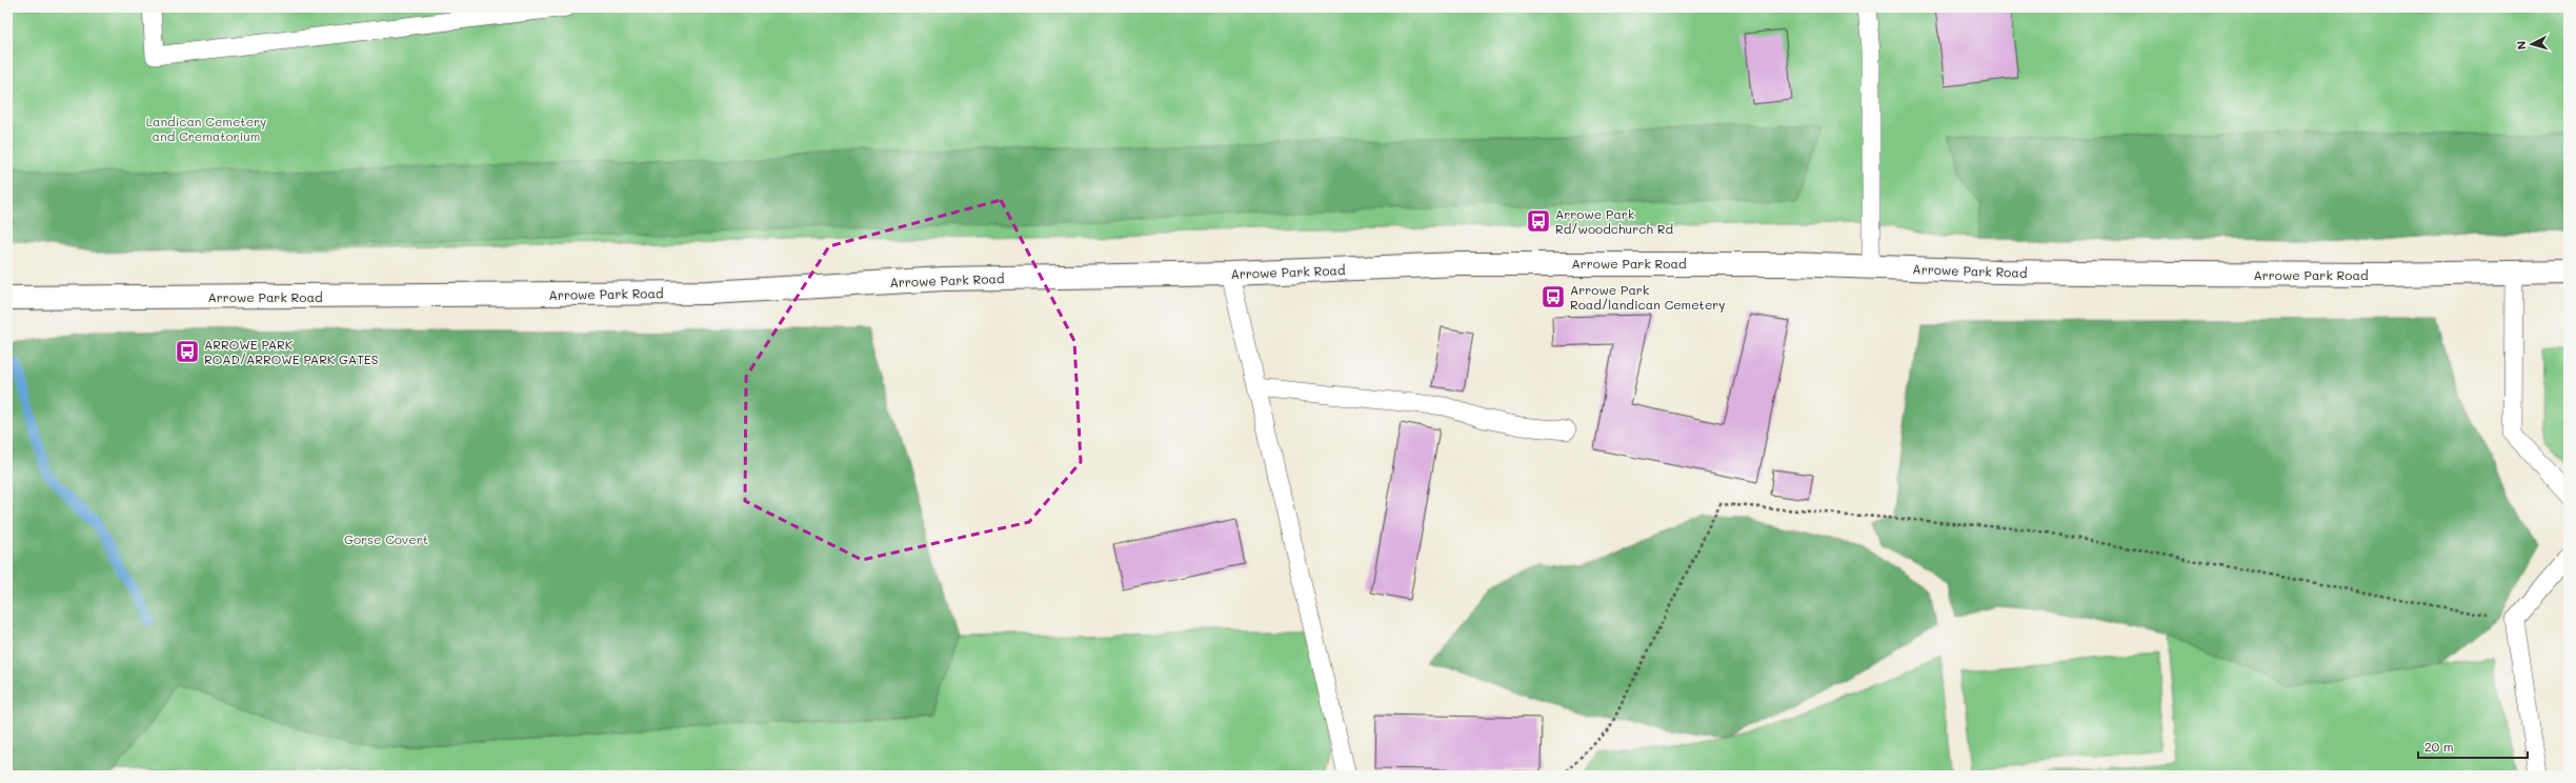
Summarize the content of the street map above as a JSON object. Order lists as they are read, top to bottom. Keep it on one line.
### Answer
{"streets":{"main road":["Arrowe Park Road"]},"parks":["Landican Cemetery and Crematorium","Gorse Covert"],"places":{"bus stop":["Arrowe Park Rd/woodchurch Rd","Arrowe Park Road/landican Cemetery","ARROWE PARK ROAD/ARROWE PARK GATES"]},"scale_bar":"20 m","north":"left"}
